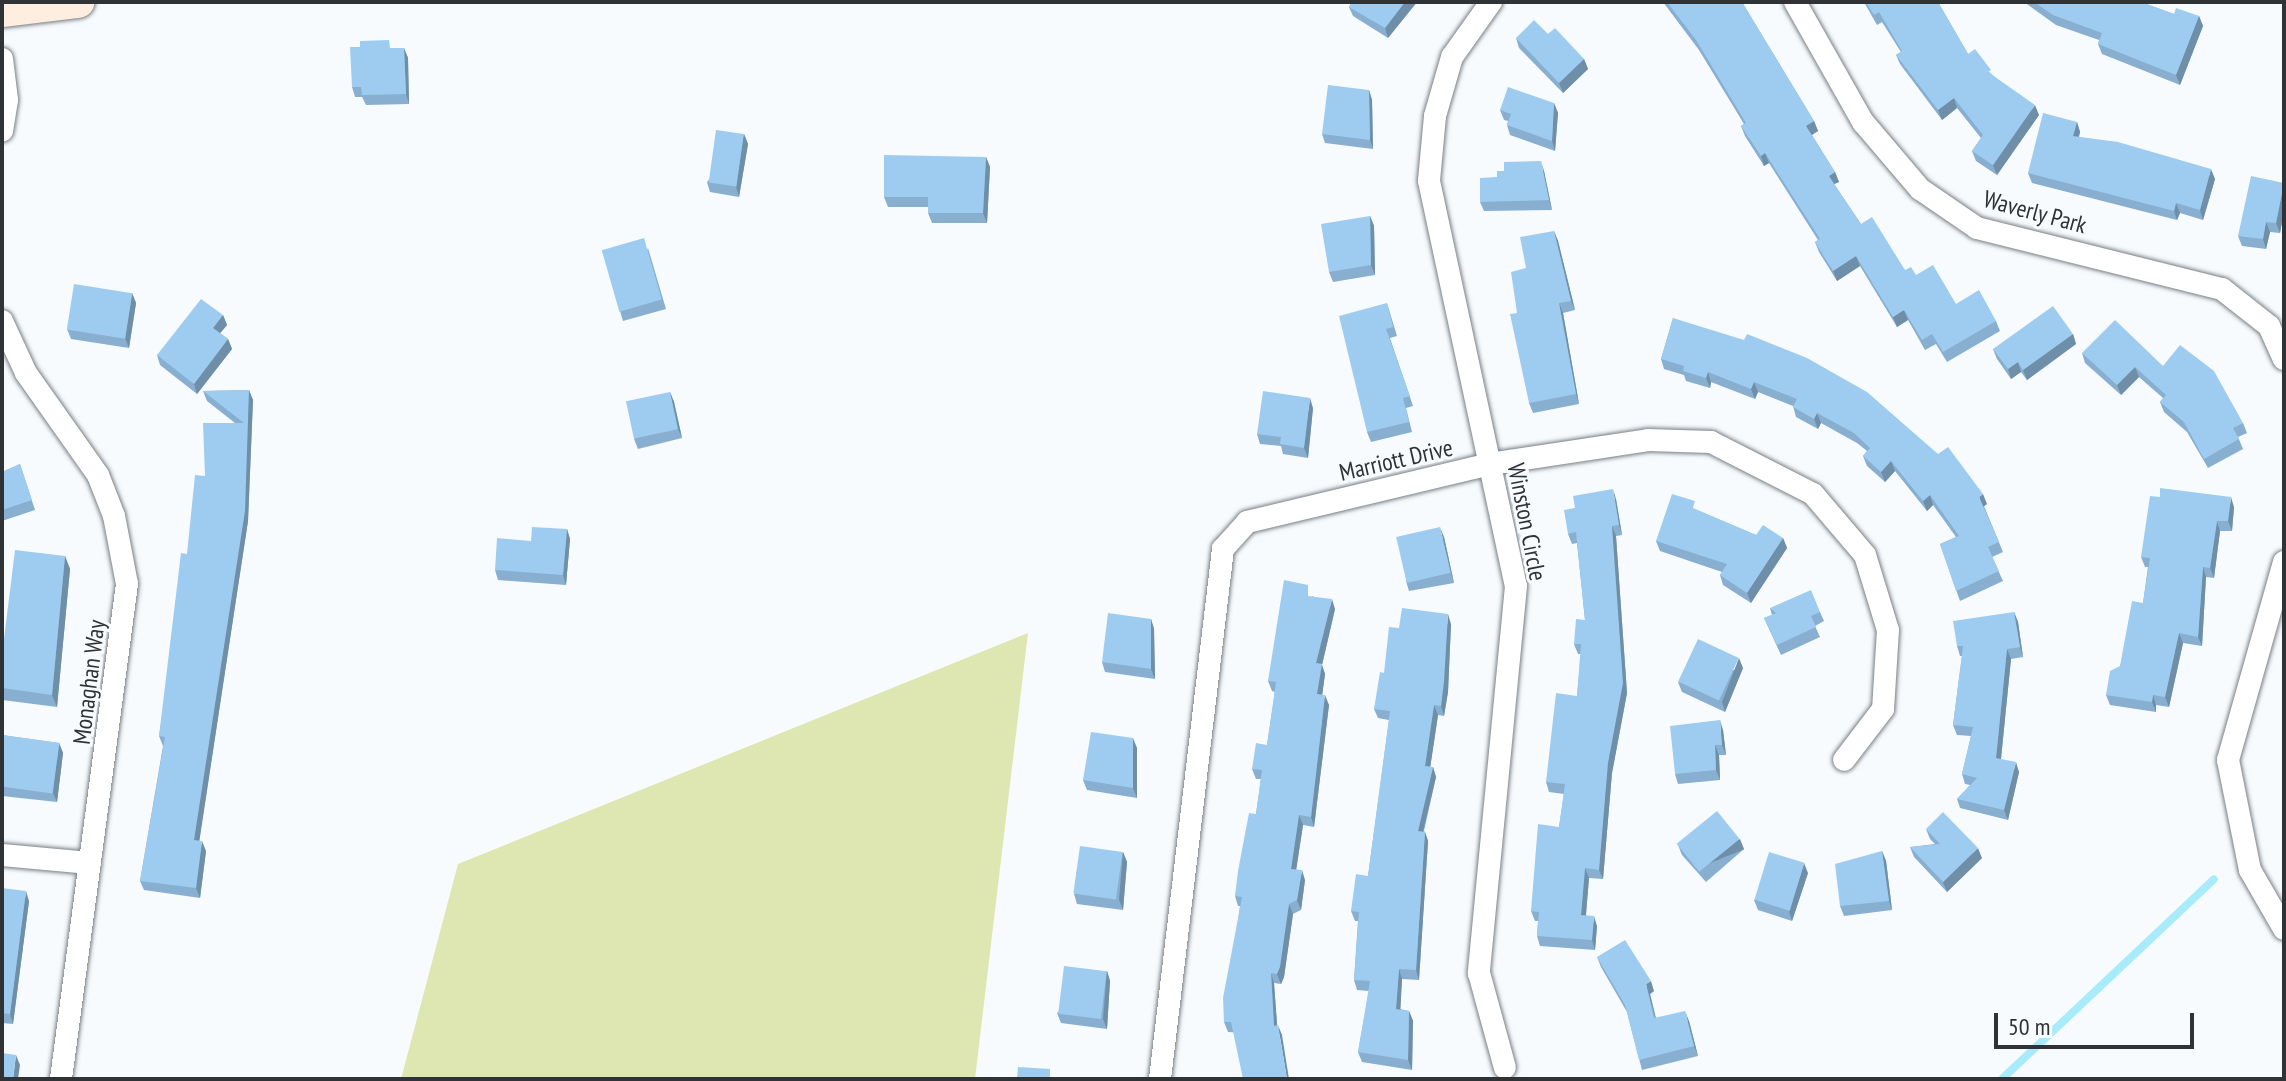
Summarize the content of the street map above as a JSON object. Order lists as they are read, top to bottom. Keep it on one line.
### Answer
{"streets":{"street":["Waverly Park","Marriott Drive","Winston Circle","Monaghan Way"]},"crossings":[["Marriott Drive","Winston Circle"]],"scale_bar":"50 m"}
